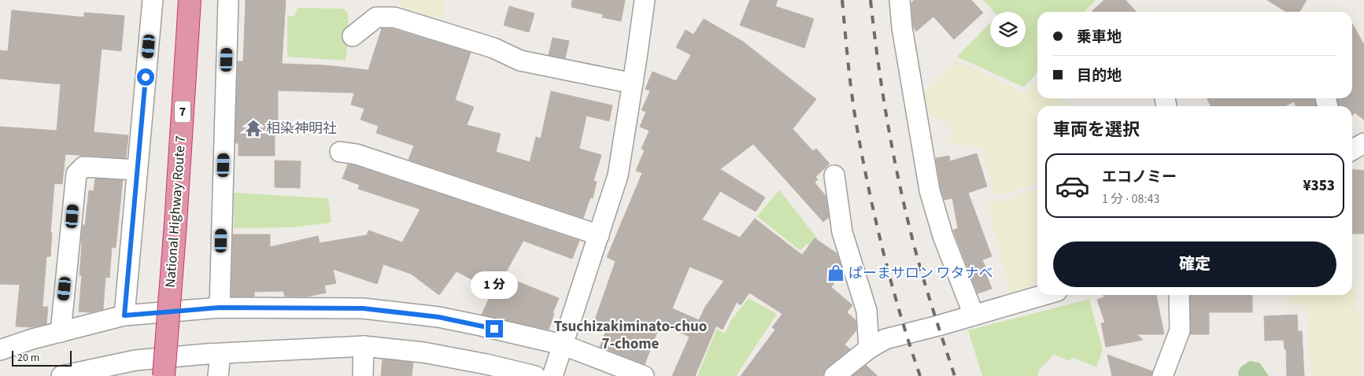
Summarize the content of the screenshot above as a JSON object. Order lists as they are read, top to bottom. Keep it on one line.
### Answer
{"streets":{"highway":["7","National Highway Route 7"]},"districts":["Tsuchizakiminato-chuo 7-chome"],"places":{"temple":["相染神明社"],"shop":["ぱーまサロン ワタナベ"]},"scale_bar":"20 m","page":{"banner":["乗車地","目的地"],"heading":"車両を選択","list":[{"name":"エコノミー","note":"1 分 · 08:43","value":"¥353"}],"buttons":"確定","bubble":"1 分","scale":"20 m"}}
